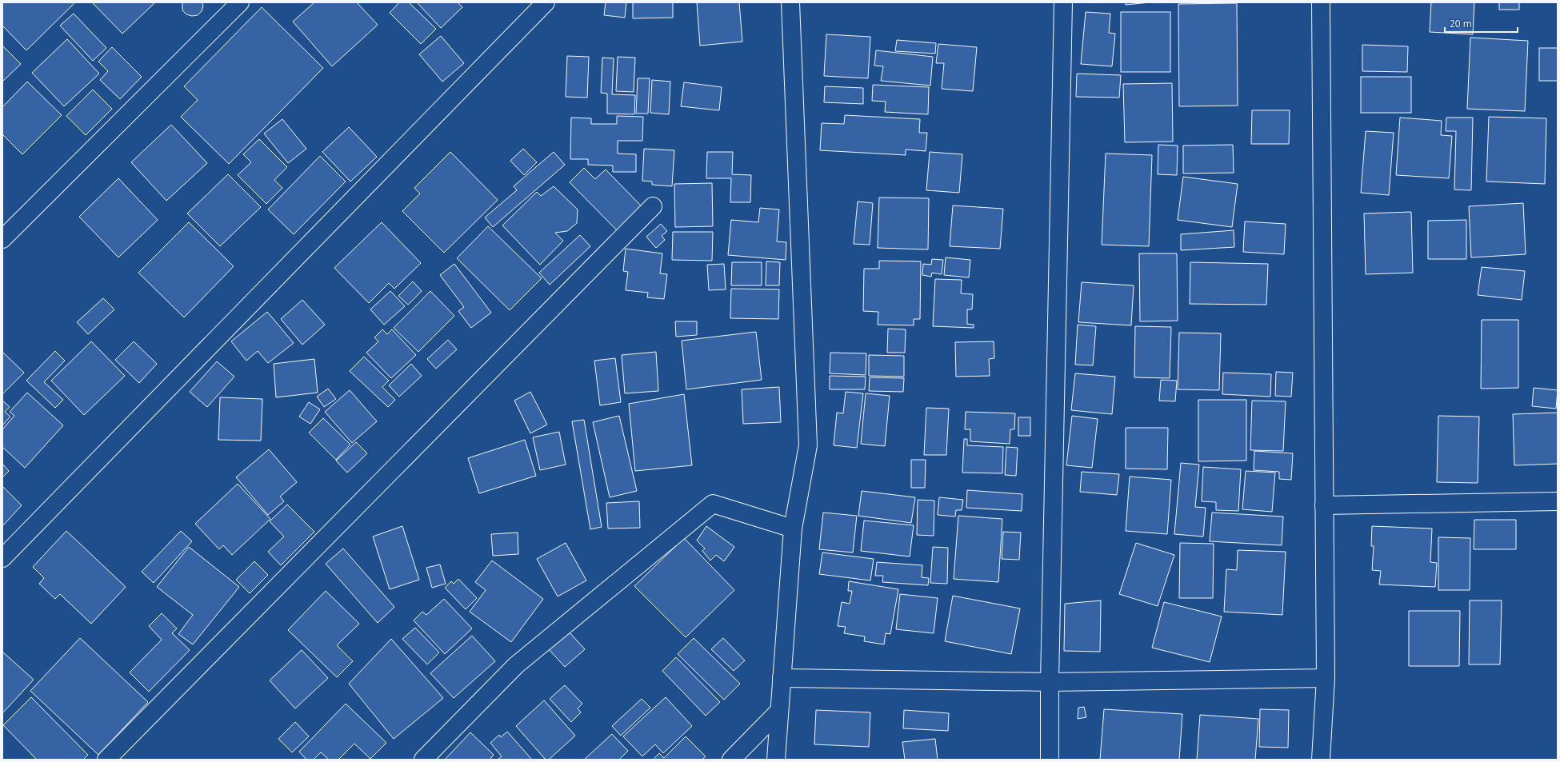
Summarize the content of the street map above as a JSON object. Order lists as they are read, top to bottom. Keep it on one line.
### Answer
{"scale_bar":"20 m"}
